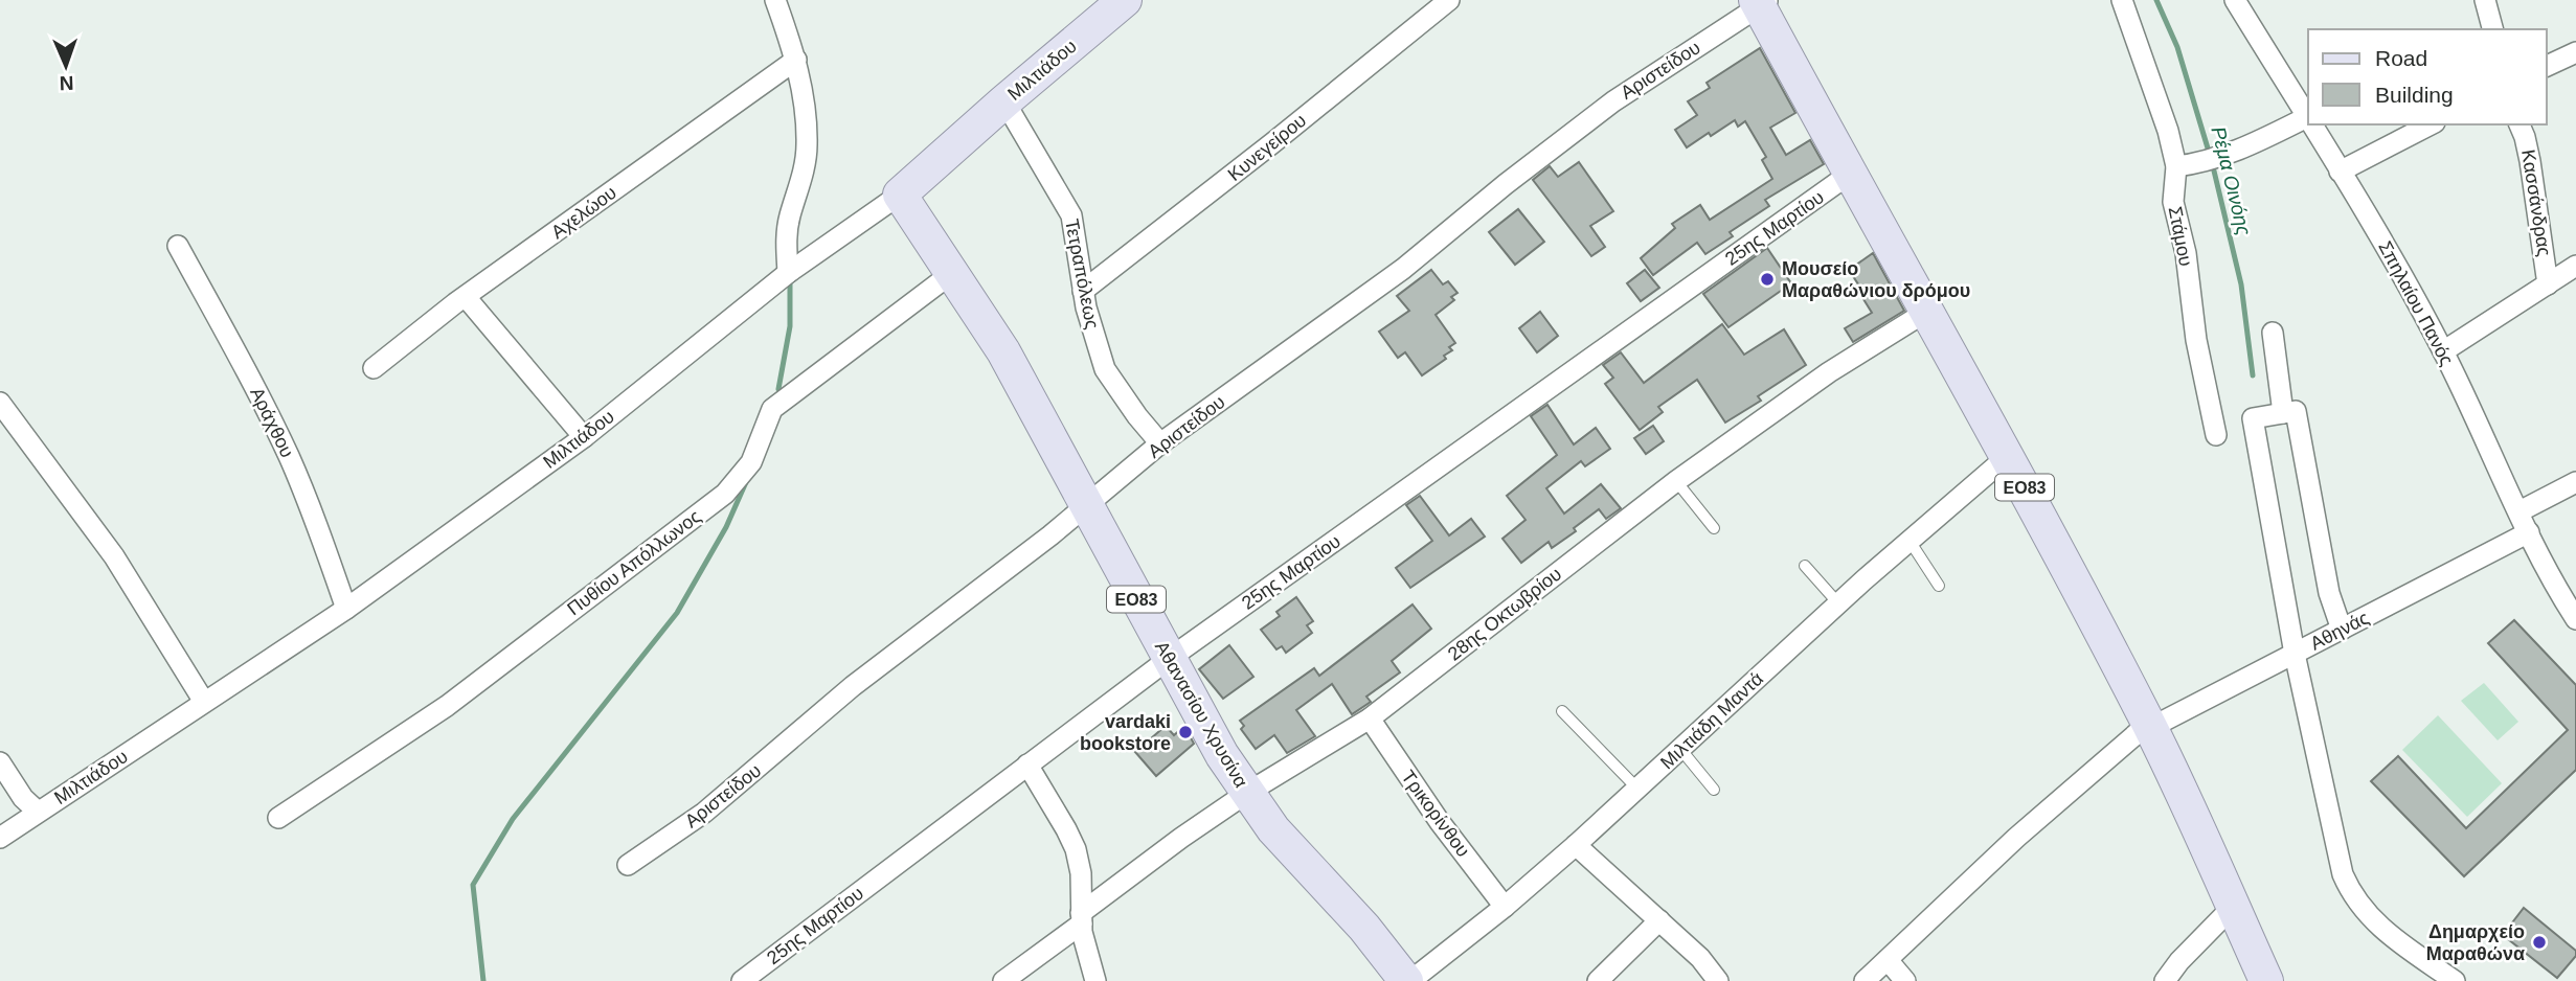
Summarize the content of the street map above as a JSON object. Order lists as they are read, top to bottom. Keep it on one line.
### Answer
{"streets":{"main road":["Μιλτιάδου","ΕΟ83","Αθανασίου Χρυσίνα"],"street":["Αριστείδου","Κυνεγείρου","Κασσάνδρας","Αχελώου","25ης Μαρτίου","Στάμου","Τετραπόλεως","Σπηλαίου Πανός","Αράχθου","Πυθίου Απόλλωνος","28ης Οκτωβρίου","Αθηνάς","Μιλτιάδη Μαντά","Τρικορίνθου"]},"crossings":[["Μιλτιάδου","Τετραπόλεως"],["Μιλτιάδου","Αράχθου"],["Μιλτιάδου","Αθανασίου Χρυσίνα"],["Αριστείδου","Τετραπόλεως"],["Αριστείδου","ΕΟ83"],["Αριστείδου","Αθανασίου Χρυσίνα"],["Κυνεγείρου","Τετραπόλεως"],["25ης Μαρτίου","ΕΟ83"],["25ης Μαρτίου","Αθανασίου Χρυσίνα"],["Σπηλαίου Πανός","Αθηνάς"],["ΕΟ83","28ης Οκτωβρίου"],["ΕΟ83","Αθηνάς"],["ΕΟ83","Μιλτιάδη Μαντά"],["Πυθίου Απόλλωνος","Αθανασίου Χρυσίνα"],["28ης Οκτωβρίου","Αθανασίου Χρυσίνα"],["28ης Οκτωβρίου","Τρικορίνθου"],["Αθανασίου Χρυσίνα","Μιλτιάδη Μαντά"],["Μιλτιάδη Μαντά","Τρικορίνθου"]],"water":["Ρέμα Οινόης"],"places":["Μουσείο Μαραθώνιου δρόμου","vardaki bookstore","Δημαρχείο Μαραθώνα"],"legend":["Road","Building"],"north":"bottom"}
